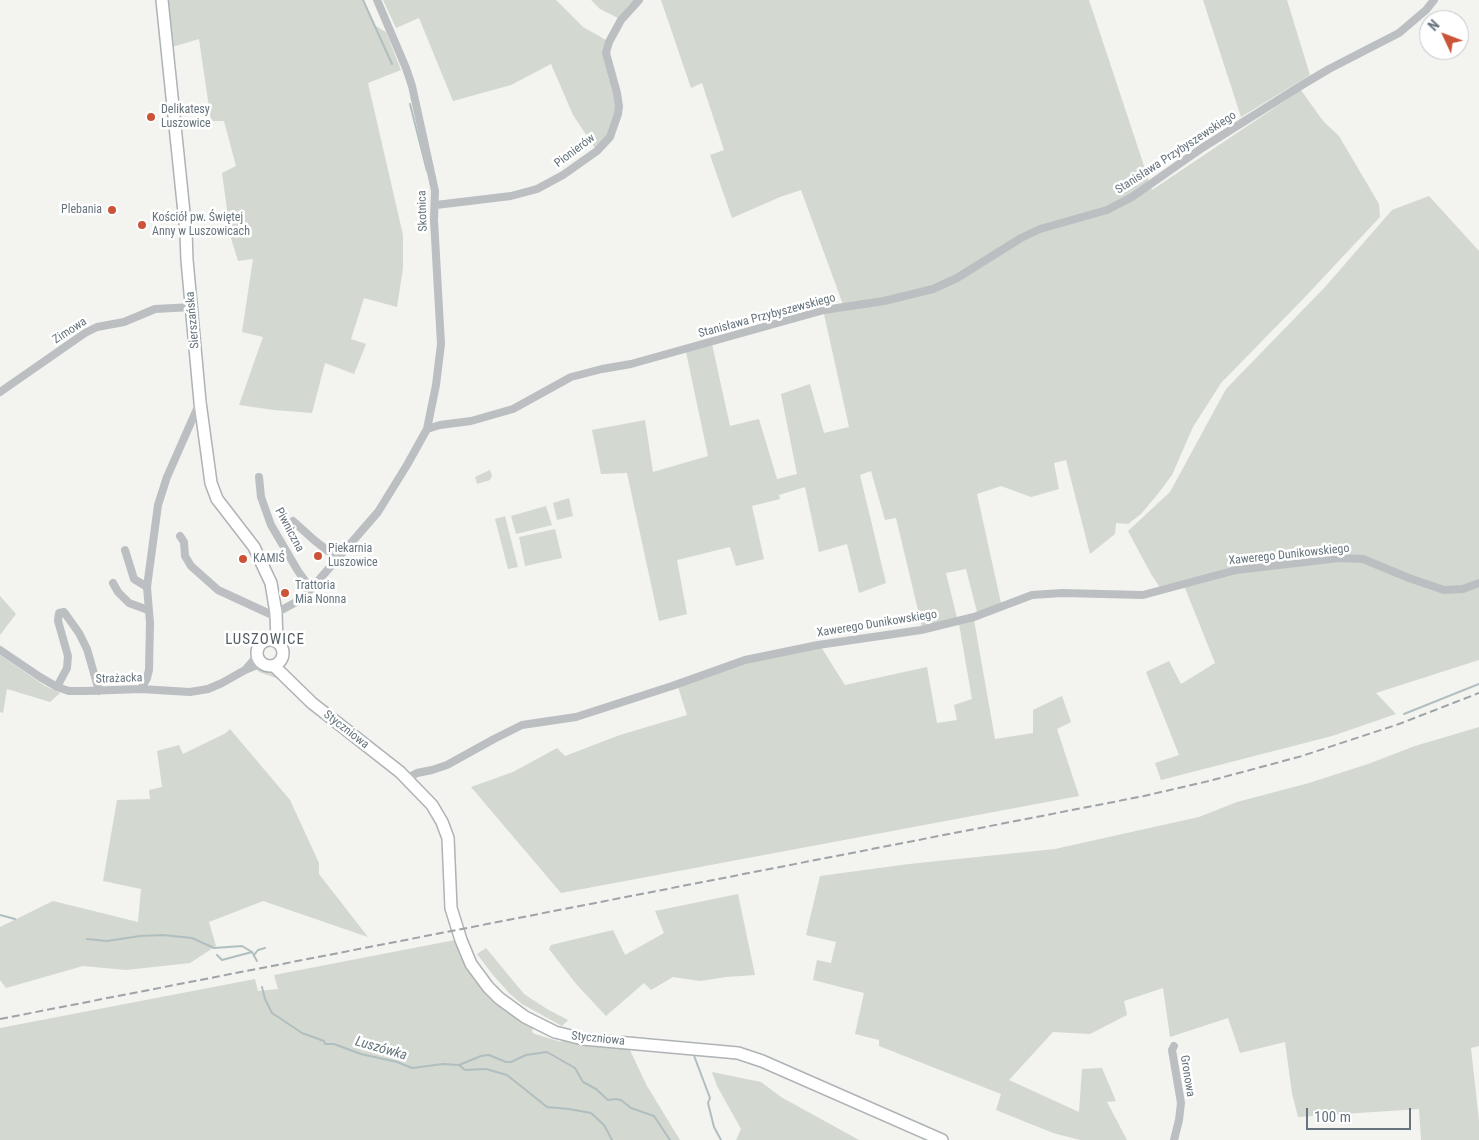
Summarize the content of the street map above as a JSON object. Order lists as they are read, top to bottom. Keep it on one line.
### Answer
{"streets":{"street":["Pionierów","Stanisława Przybyszewskiego","Skotnica","Sierszańska","Zimowa","Piwniczna","Xawerego Dunikowskiego","Strażacka","Styczniowa","Gronowa"]},"crossings":[["Pionierów","Skotnica"],["Stanisława Przybyszewskiego","Skotnica"],["Skotnica","Sierszańska"],["Skotnica","Piwniczna"],["Sierszańska","Zimowa"],["Xawerego Dunikowskiego","Styczniowa"],["Strażacka","Styczniowa"]],"districts":["LUSZOWICE"],"water":["Luszówka"],"places":["Delikatesy Luszowice","Plebania","Kościół pw. Świętej Anny w Luszowicach","Piekarnia Luszowice","KAMIŚ","Trattoria Mia Nonna"],"scale_bar":"100 m","north":"top left"}
